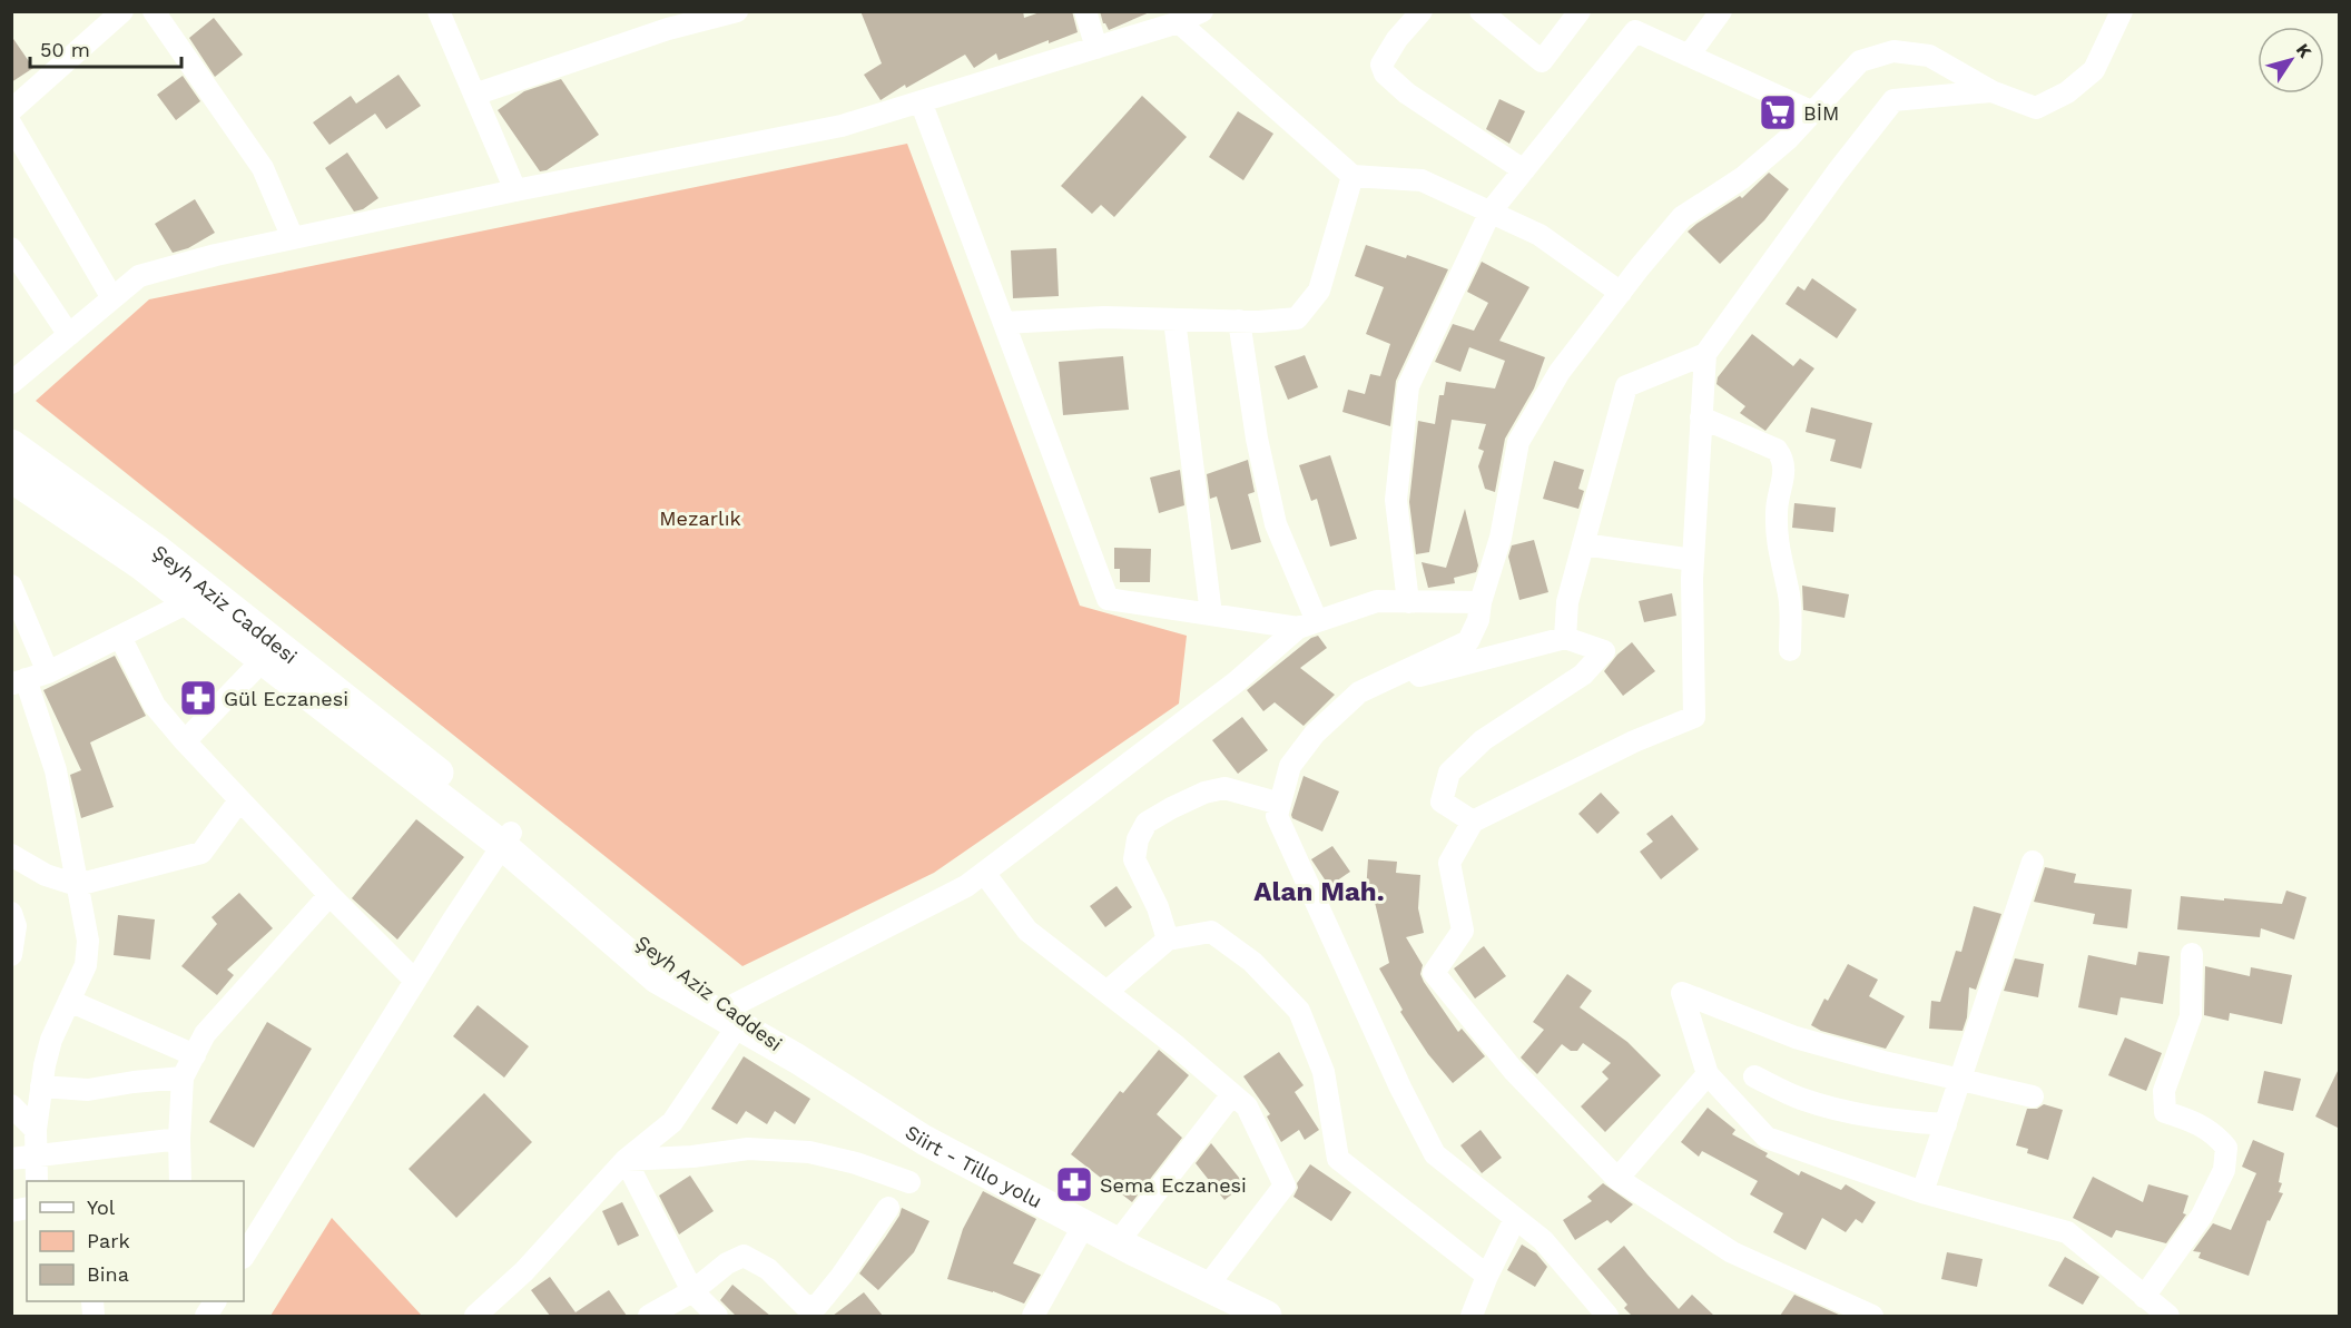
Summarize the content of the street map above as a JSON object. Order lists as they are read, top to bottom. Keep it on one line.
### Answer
{"streets":{"main road":["Şeyh Aziz Caddesi","Siirt - Tillo yolu"]},"crossings":[["Şeyh Aziz Caddesi","Siirt - Tillo yolu"]],"districts":["Alan Mah."],"parks":["Mezarlık"],"places":{"supermarket":["BİM"],"pharmacy":["Gül Eczanesi","Sema Eczanesi"]},"legend":["Yol","Park","Bina"],"scale_bar":"50 m","north":"top right"}
